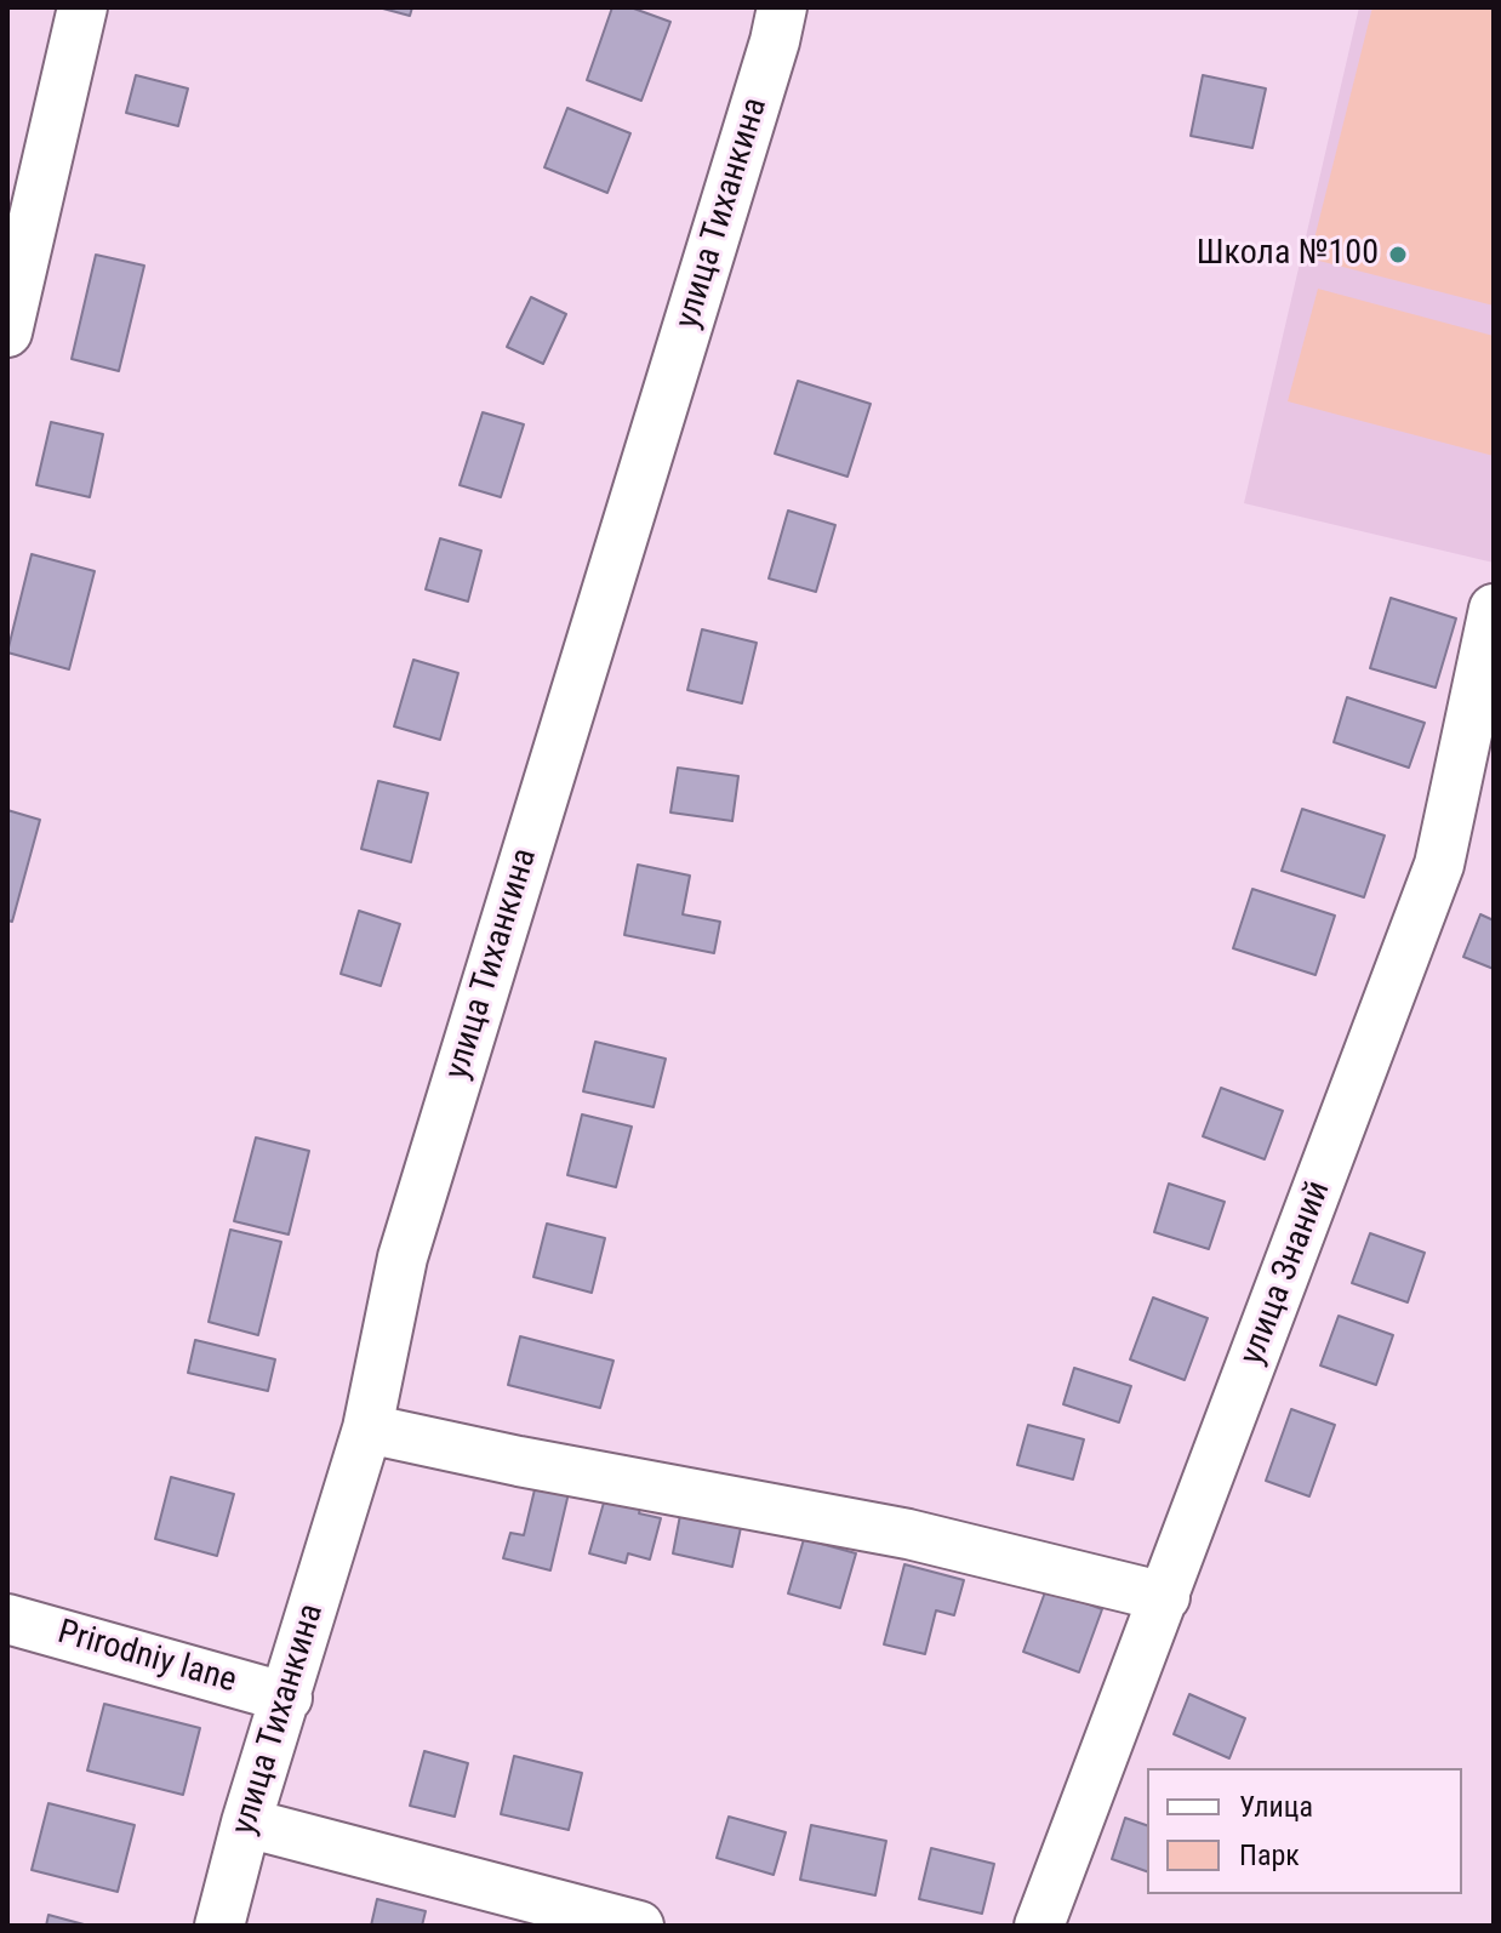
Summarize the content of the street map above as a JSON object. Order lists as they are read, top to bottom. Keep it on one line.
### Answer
{"streets":{"street":["улица Тиханкина","улица Знаний","Prirodniy lane"]},"crossings":[["улица Тиханкина","Prirodniy lane"]],"places":["Школа №100"],"legend":["Улица","Парк"]}
